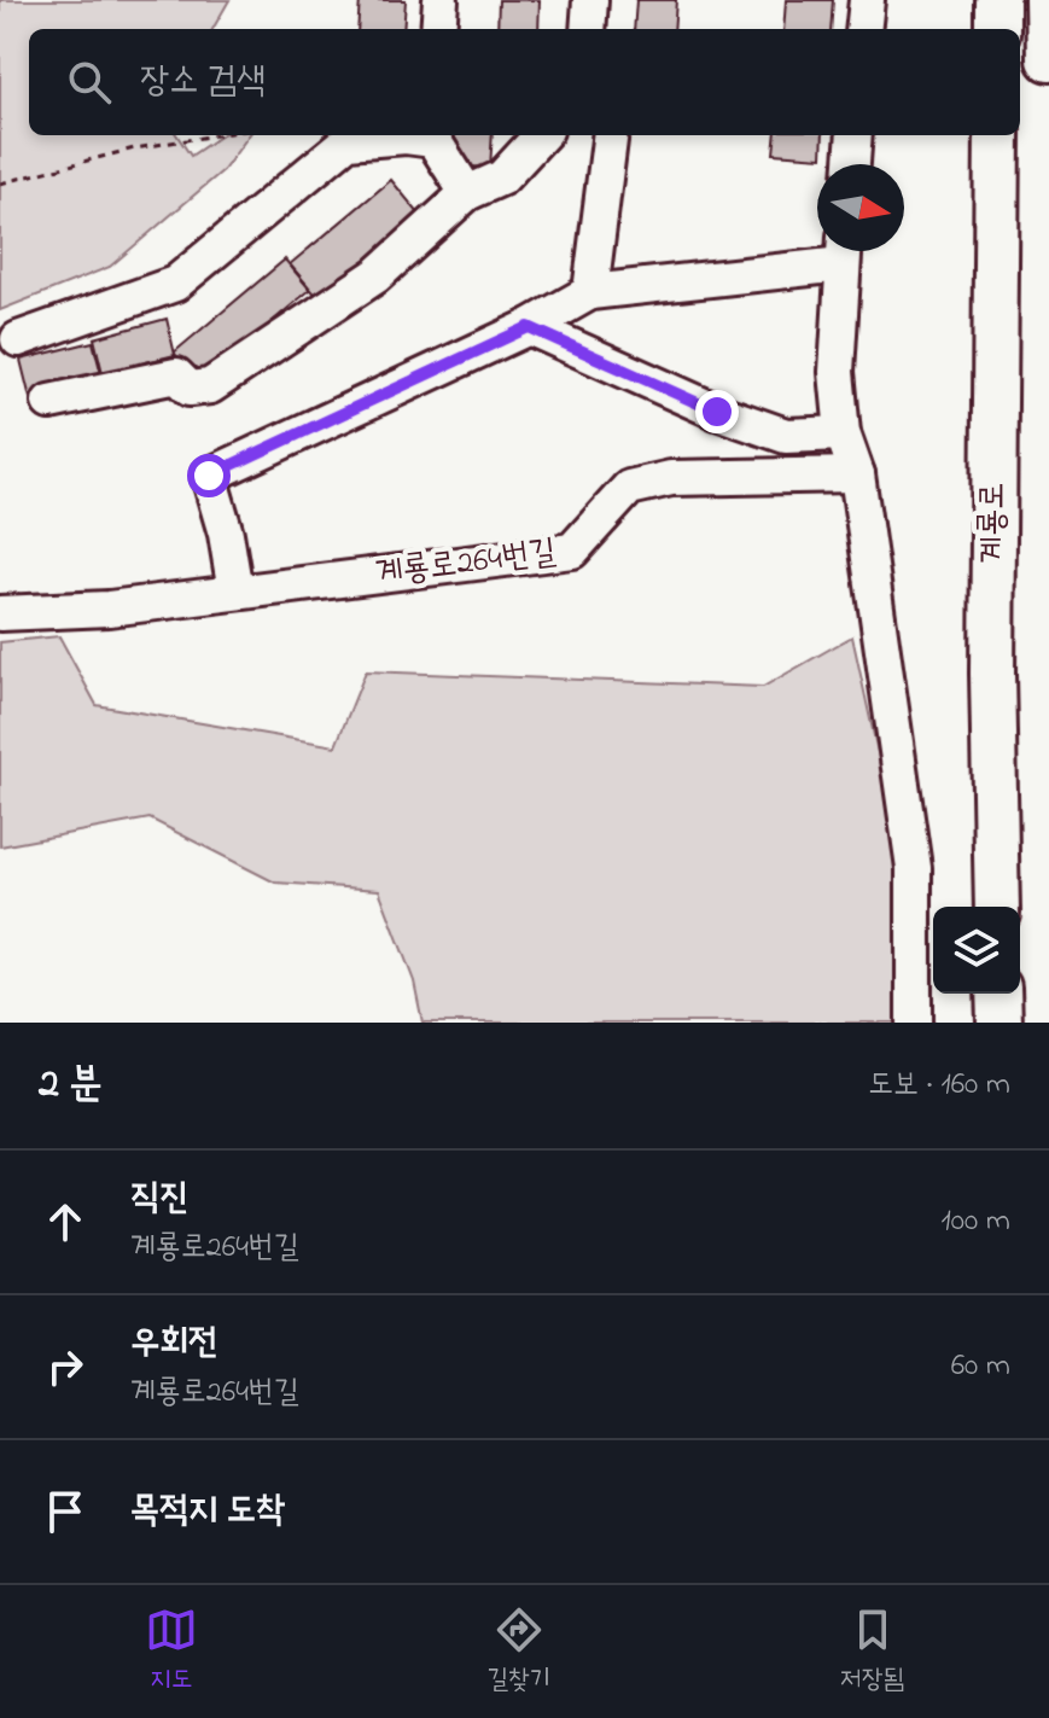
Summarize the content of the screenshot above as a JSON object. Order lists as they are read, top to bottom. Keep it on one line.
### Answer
{"streets":{"main road":["계룡로"],"street":["계룡로264번길"]},"north":"right","page":{"search":"장소 검색","heading":["2 분","도보 · 160 m"],"list":[["직진","계룡로264번길","100 m"],["우회전","계룡로264번길","60 m"],"목적지 도착"],"nav":["지도","길찾기","저장됨"]}}
